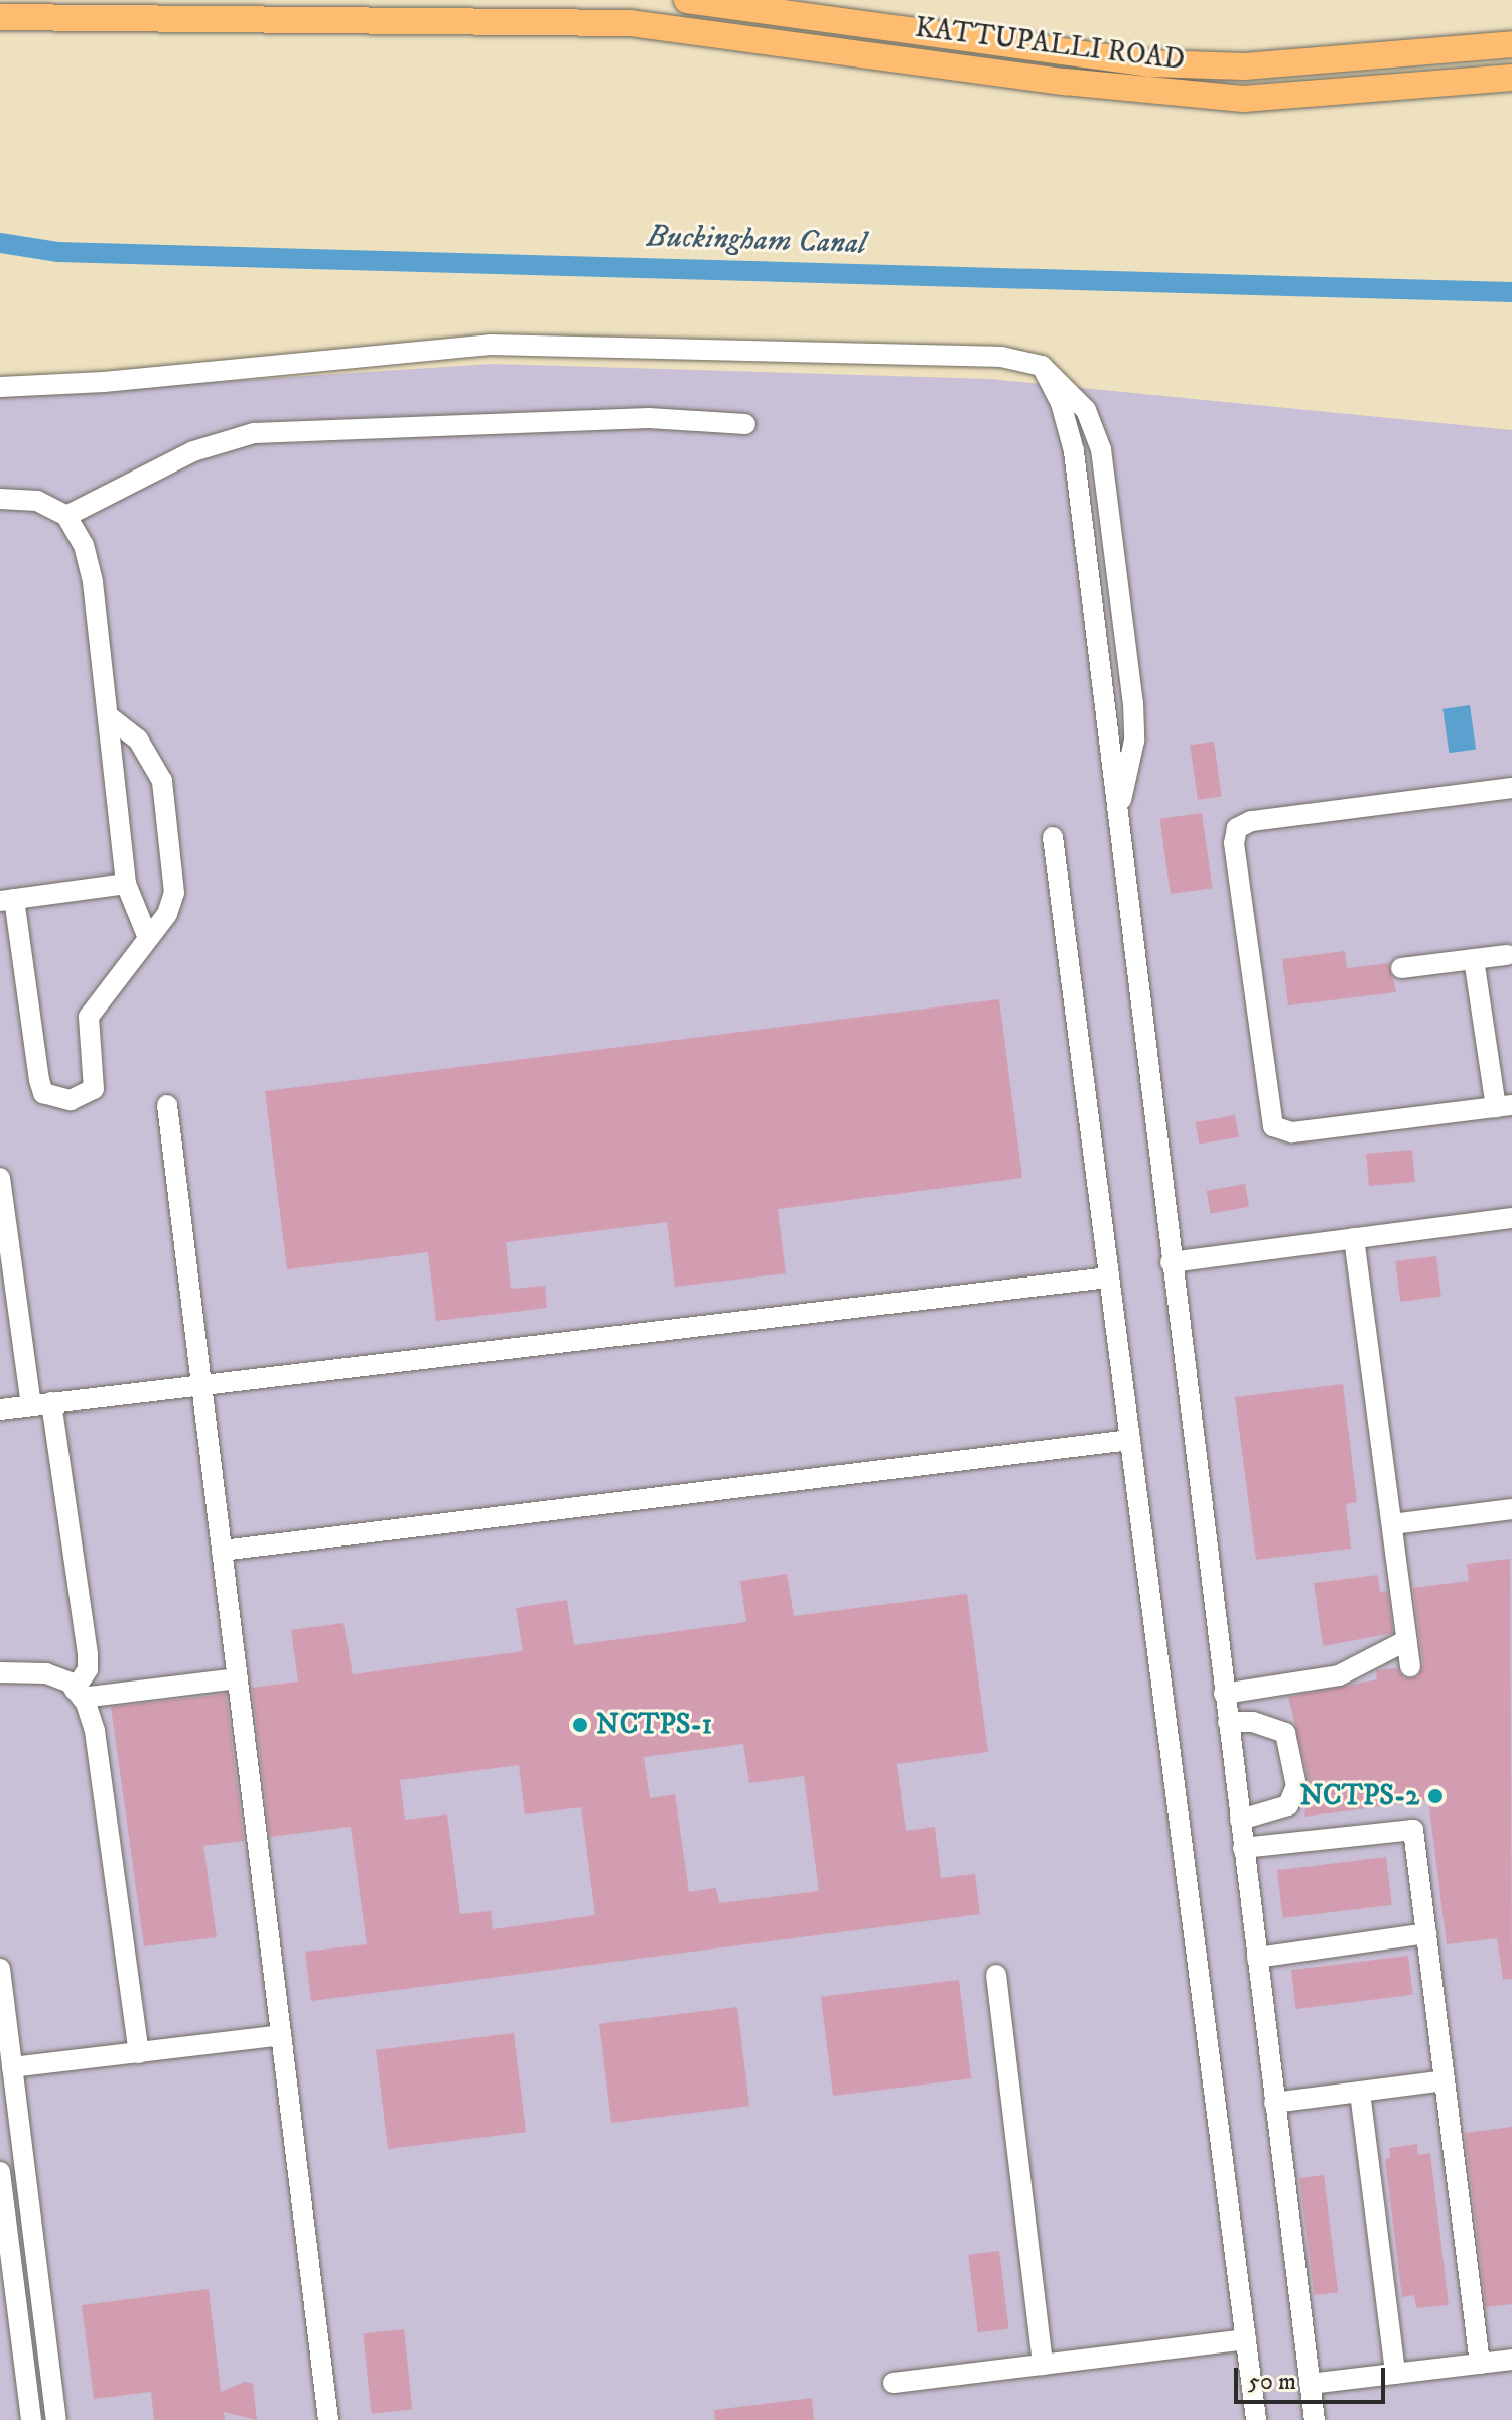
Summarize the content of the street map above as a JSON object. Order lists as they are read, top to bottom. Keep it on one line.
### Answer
{"streets":{"main road":["KATTUPALLI ROAD"]},"water":["Buckingham Canal"],"places":["NCTPS-1","NCTPS-2"],"scale_bar":"50 m"}
